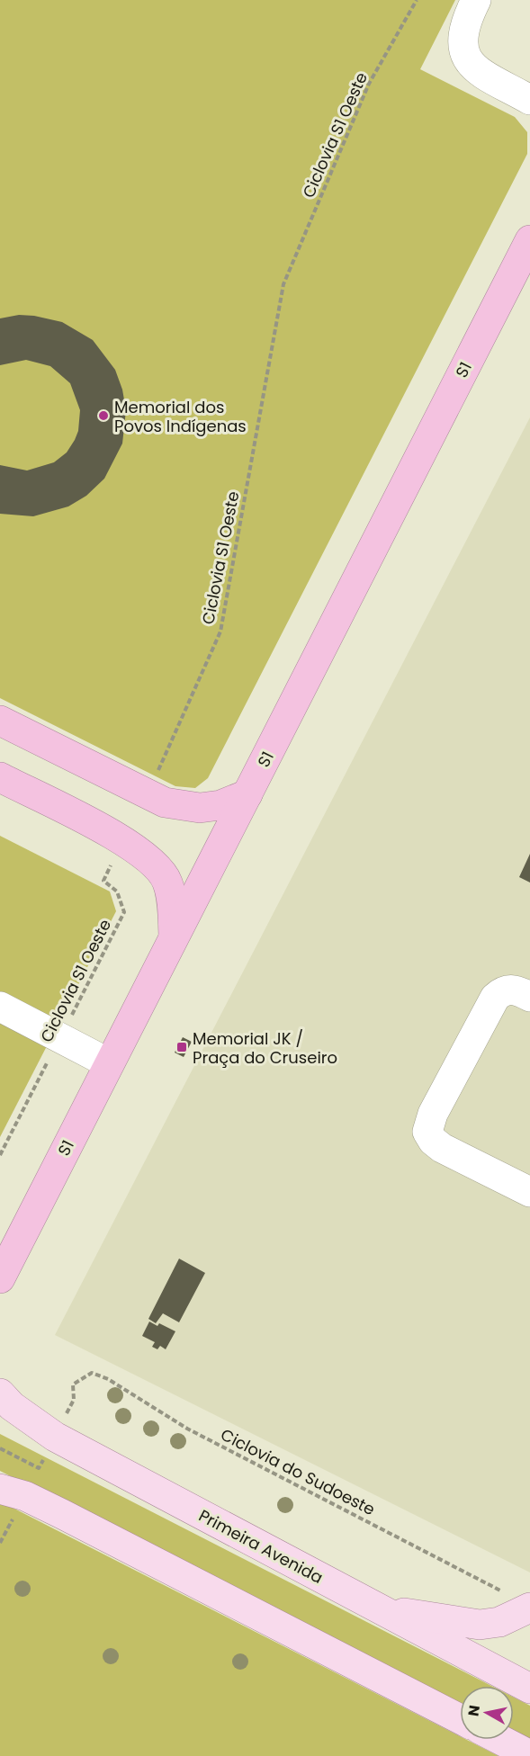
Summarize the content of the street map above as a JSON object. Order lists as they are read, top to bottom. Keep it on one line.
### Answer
{"streets":{"highway":["S1"],"main road":["Primeira Avenida"],"path":["Ciclovia S1 Oeste","Ciclovia do Sudoeste"]},"places":{"other":["Memorial dos Povos Indígenas"],"transit":["Memorial JK / Praça do Cruseiro"]},"north":"left"}
